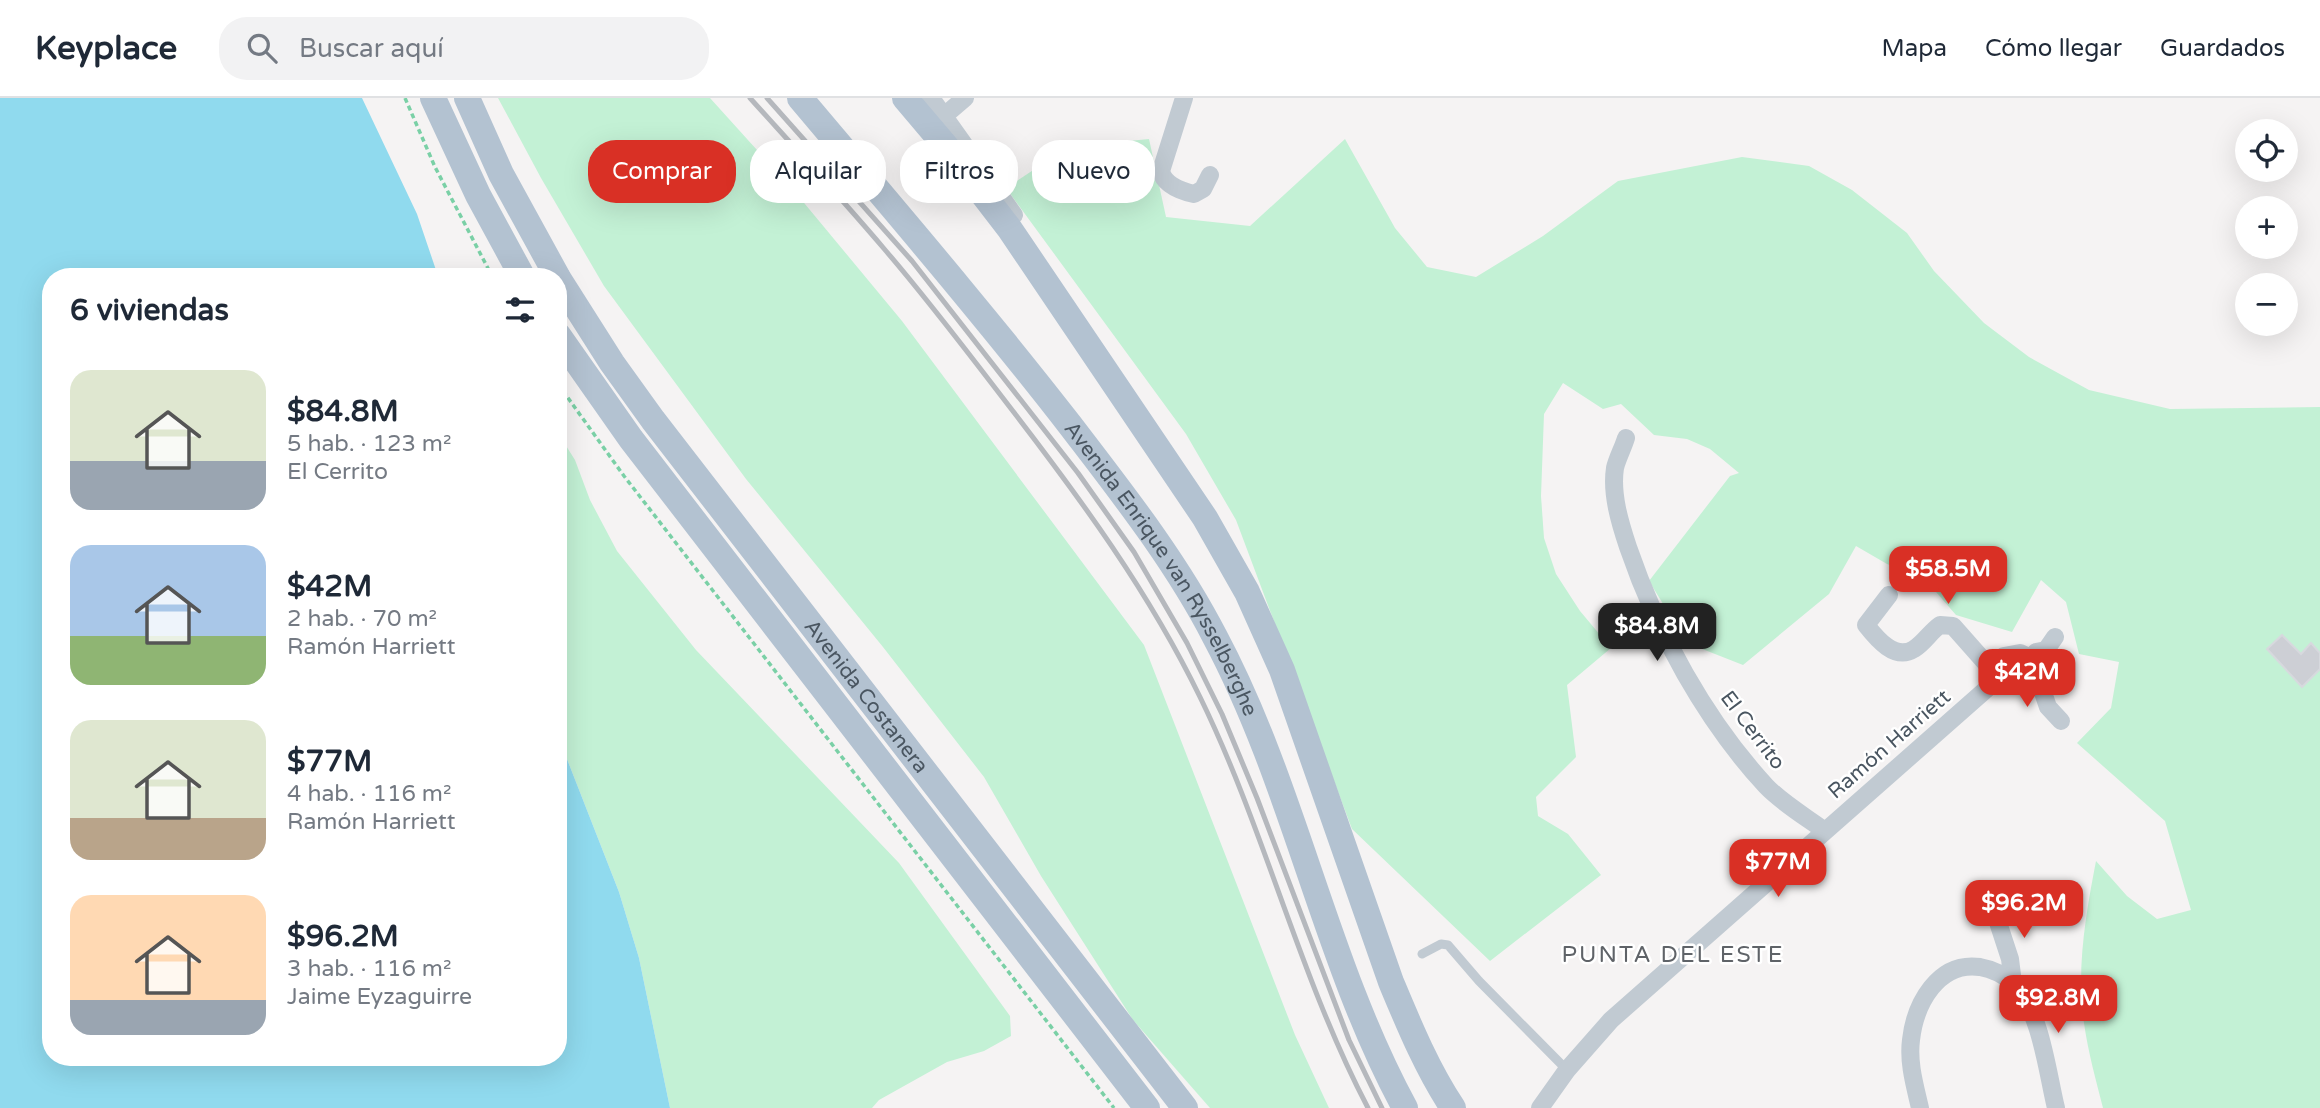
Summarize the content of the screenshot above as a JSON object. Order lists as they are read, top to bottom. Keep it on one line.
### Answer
{"streets":{"main road":["Avenida Enrique van Rysselberghe","Avenida Costanera"],"street":["El Cerrito","Ramón Harriett"]},"crossings":[["El Cerrito","Ramón Harriett"]],"districts":["PUNTA DEL ESTE"],"page":{"header":"Keyplace","search":"Buscar aquí","nav":["Mapa","Cómo llegar","Guardados"],"map_buttons":["+","−"],"chip":["Comprar","Alquilar","Filtros","Nuevo"],"heading":"6 viviendas","list":[{"name":"$84.8M","note":"5 hab. · 123 m² · El Cerrito"},{"name":"$42M","note":"2 hab. · 70 m² · Ramón Harriett"},{"name":"$77M","note":"4 hab. · 116 m² · Ramón Harriett"},{"name":"$96.2M","note":"3 hab. · 116 m² · Jaime Eyzaguirre"}],"price":["$58.5M","$84.8M","$42M","$77M","$96.2M","$92.8M"]}}
